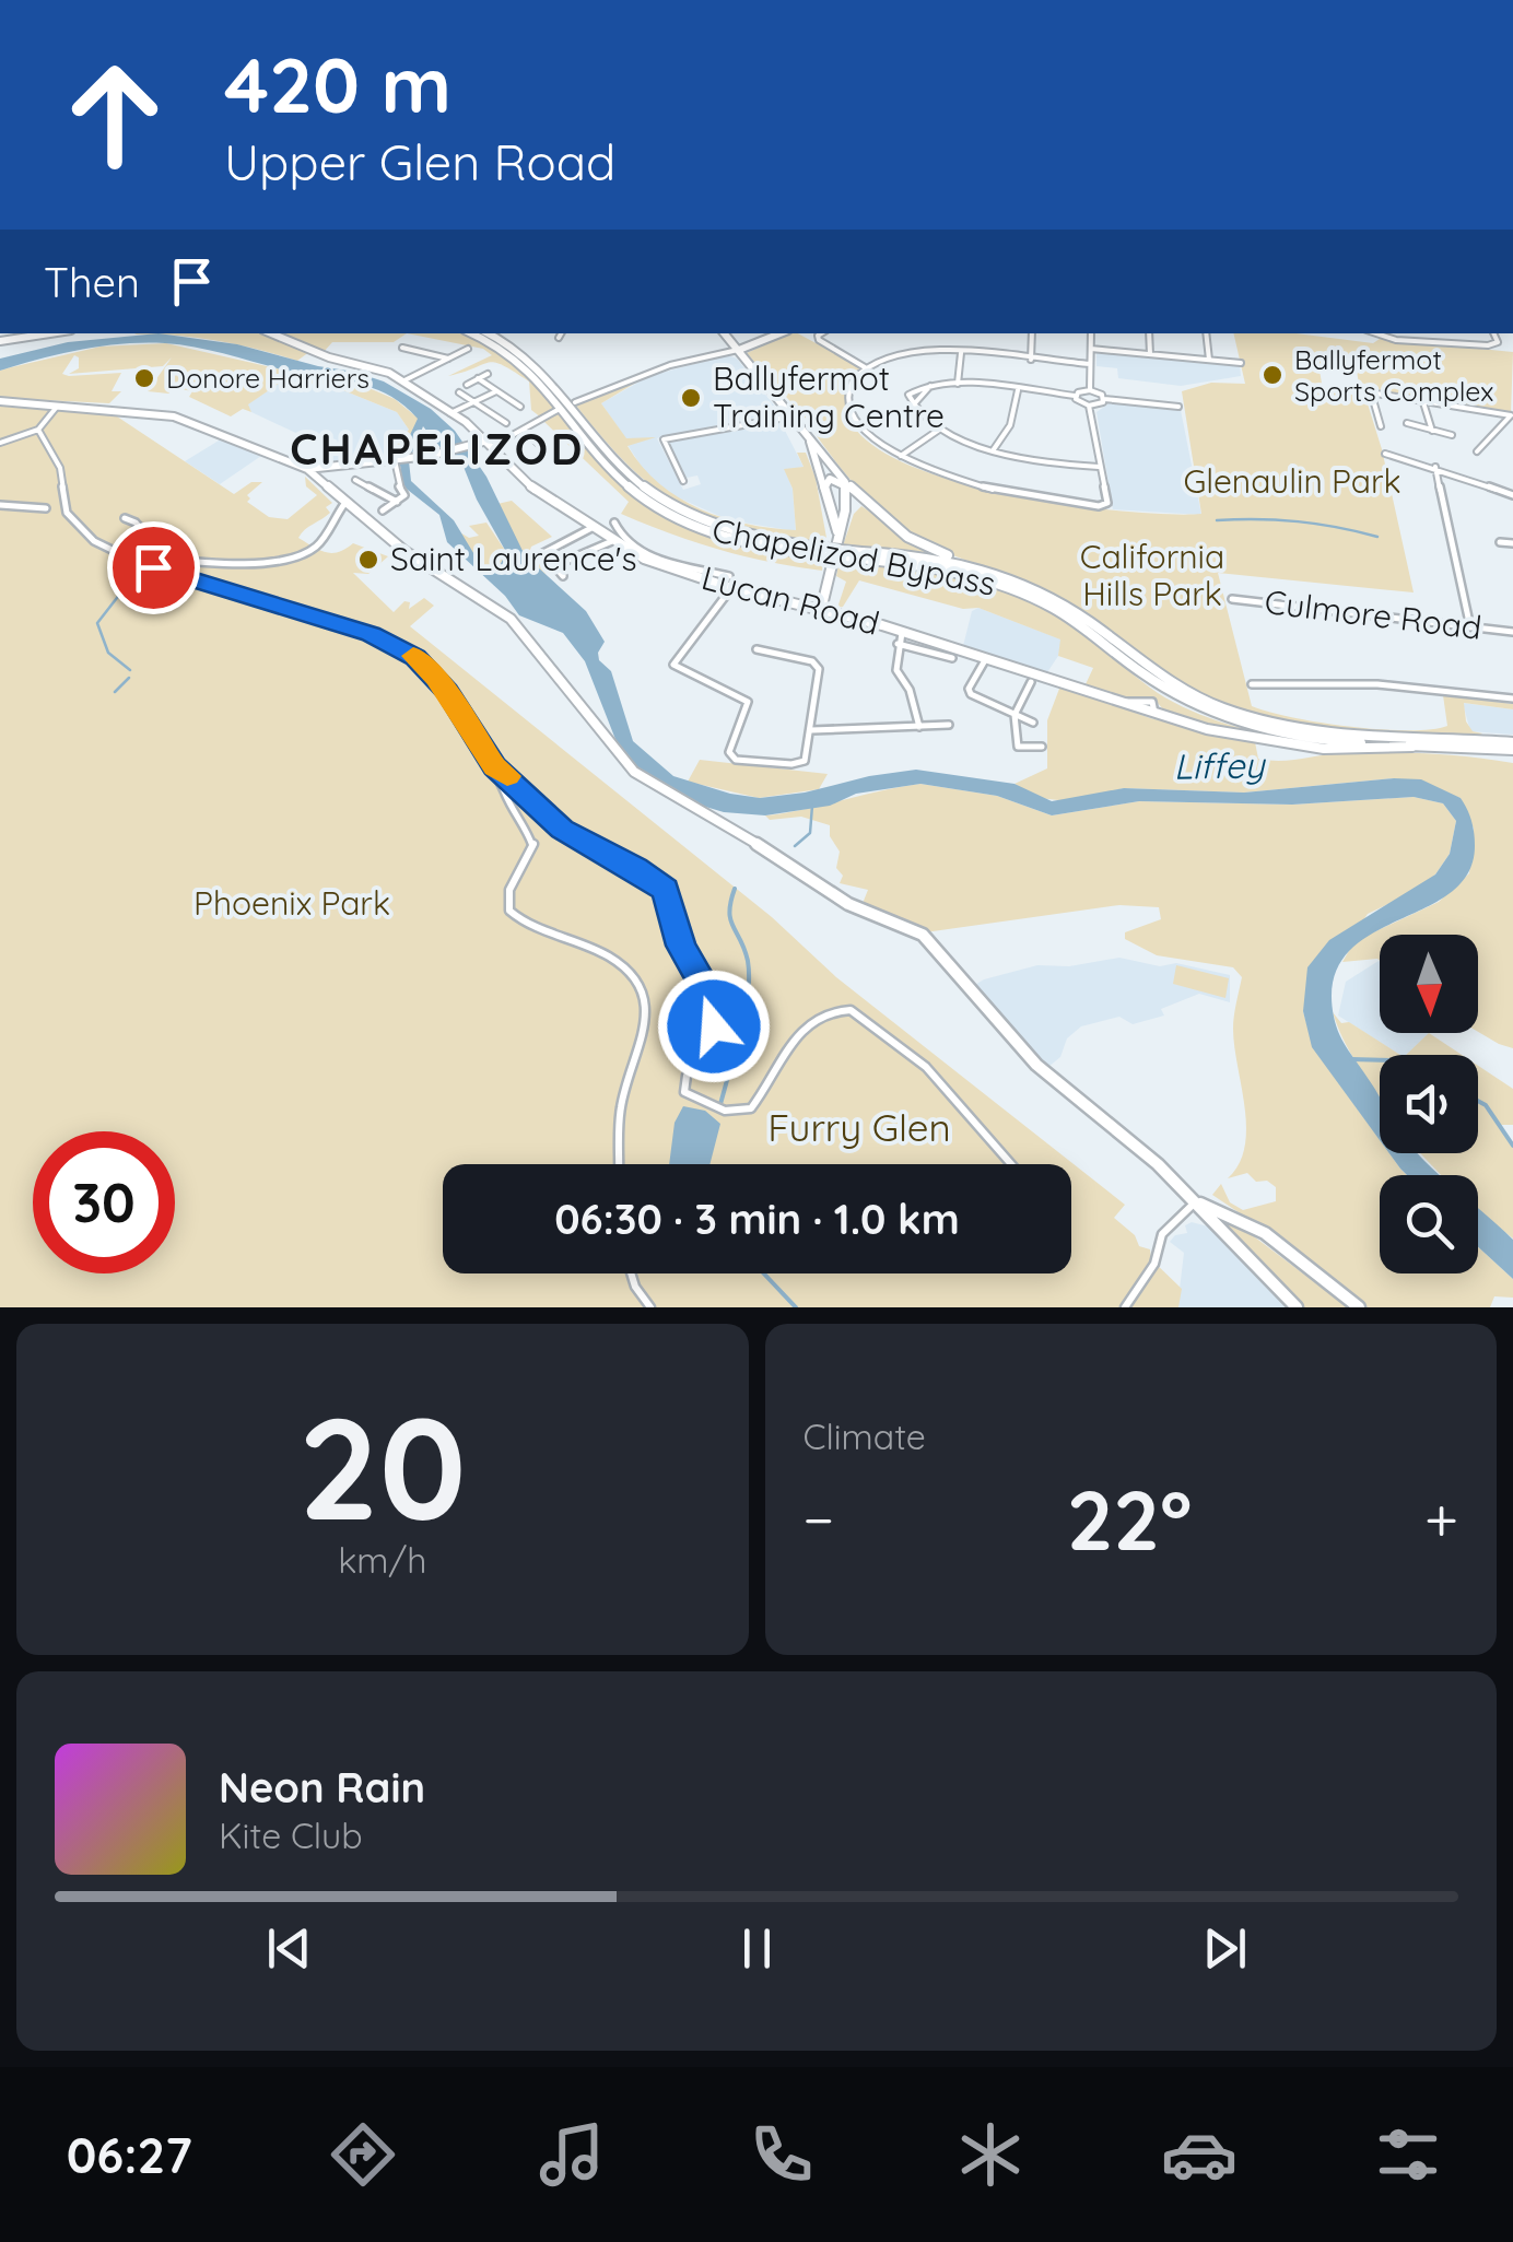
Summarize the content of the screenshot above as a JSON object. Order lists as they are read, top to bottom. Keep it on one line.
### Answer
{"streets":{"main road":["Chapelizod Bypass","Lucan Road"],"street":["Culmore Road"]},"crossings":[["Chapelizod Bypass","Lucan Road"]],"districts":["CHAPELIZOD"],"water":["Liffey"],"parks":["Glenaulin Park","California Hills Park","Phoenix Park","Furry Glen"],"places":["Ballyfermot Sports Complex","Donore Harriers","Ballyfermot Training Centre","Saint Laurence's"],"north":"bottom","page":{"turn":["420 m","Upper Glen Road"],"then":"Then","limit":"30","trip":"06:30 · 3 min · 1.0 km","tile":[["20","km/h"],"Climate"],"heat":["−","22°","+"],"song":["Neon Rain","Kite Club"],"tabs":"06:27"}}
